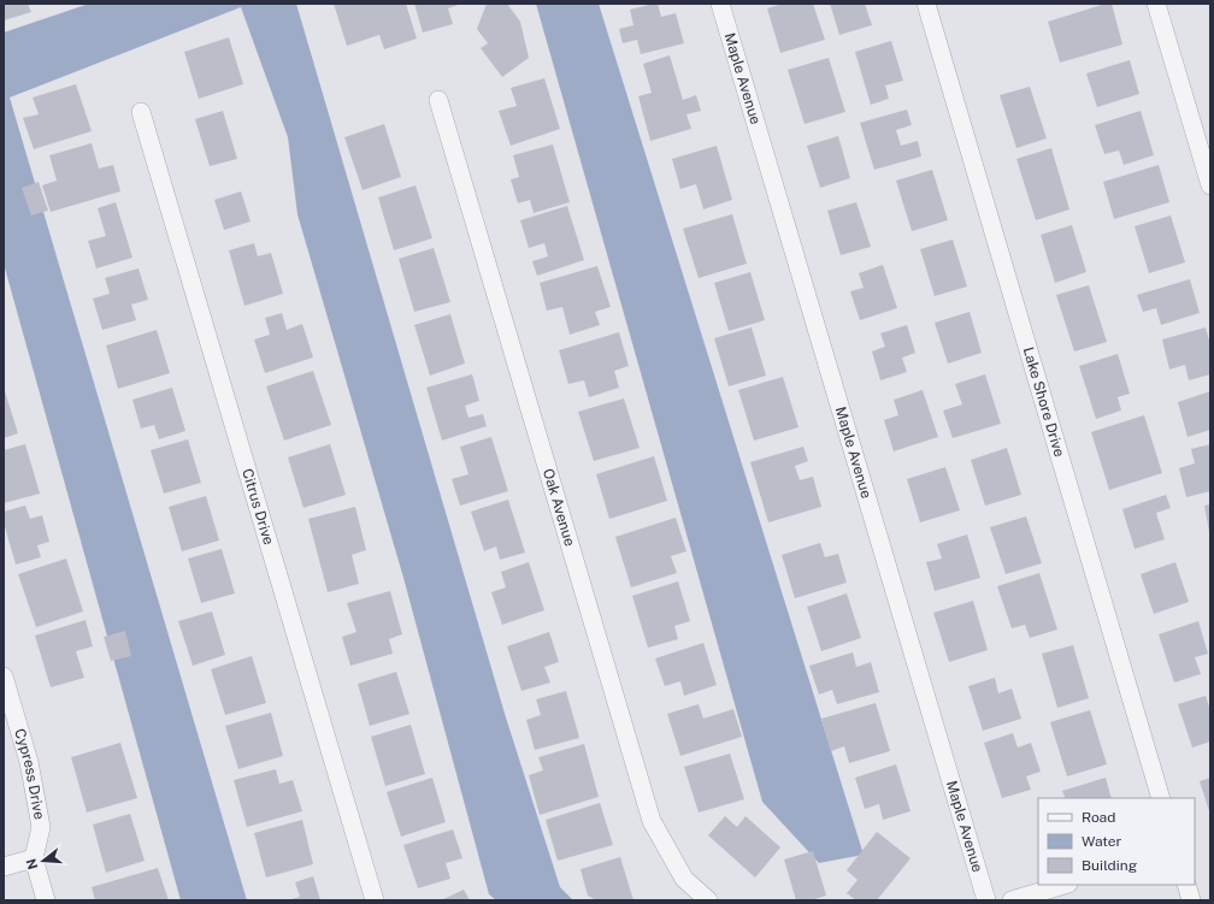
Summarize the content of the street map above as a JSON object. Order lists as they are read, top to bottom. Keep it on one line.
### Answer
{"streets":{"street":["Maple Avenue","Lake Shore Drive","Citrus Drive","Oak Avenue","Cypress Drive"]},"legend":["Road","Water","Building"],"north":"left"}
